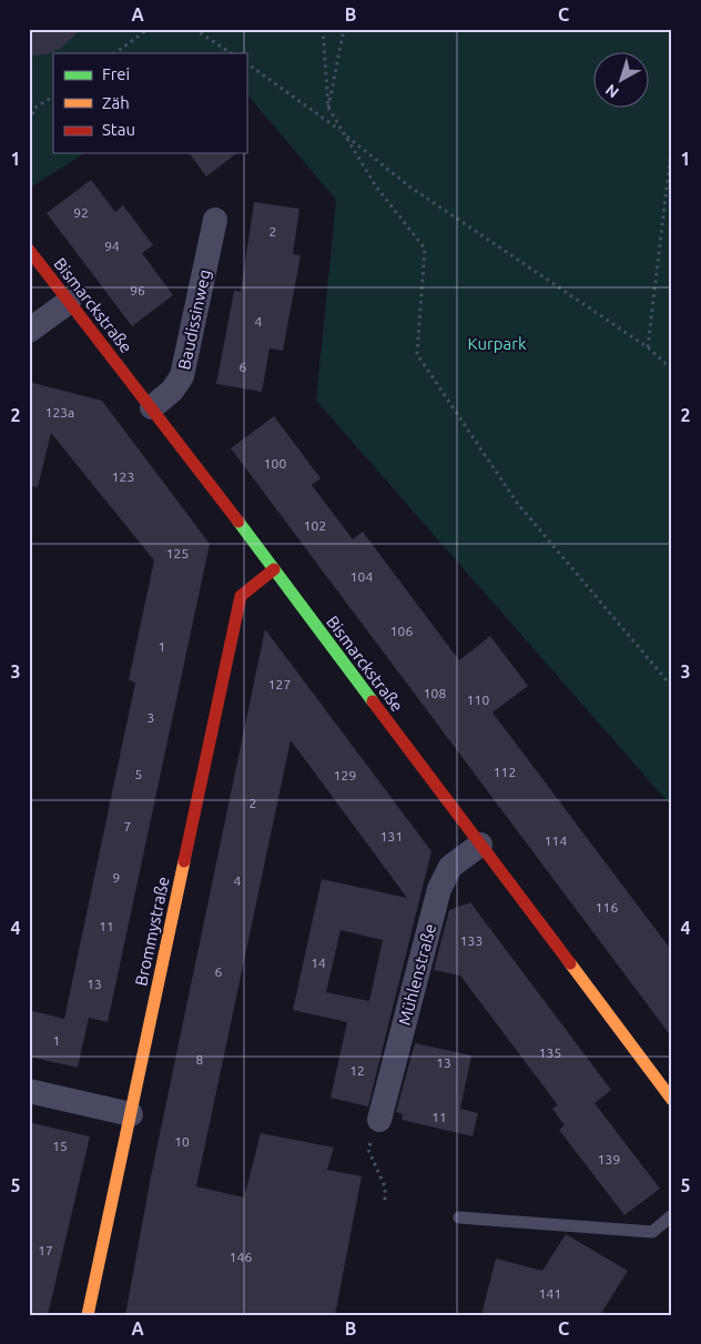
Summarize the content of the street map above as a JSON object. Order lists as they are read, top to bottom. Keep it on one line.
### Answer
{"streets":{"main road":["Bismarckstraße","Brommystraße"],"street":["Baudissinweg","Mühlenstraße"]},"crossings":[["Bismarckstraße","Baudissinweg"],["Bismarckstraße","Brommystraße"],["Bismarckstraße","Mühlenstraße"]],"parks":["Kurpark"],"house_numbers":["92","2","94","96","4","6","123a","100","123","102","125","104","106","1","127","108","110","3","112","5","129","2","7","131","114","9","4","116","11","133","14","6","13","1","135","8","13","12","11","10","15","139","17","146","141"],"legend":["Frei","Zäh","Stau"],"north":"bottom left","grid":{"columns":["A","B","C"],"rows":["1","2","3","4","5"]}}
